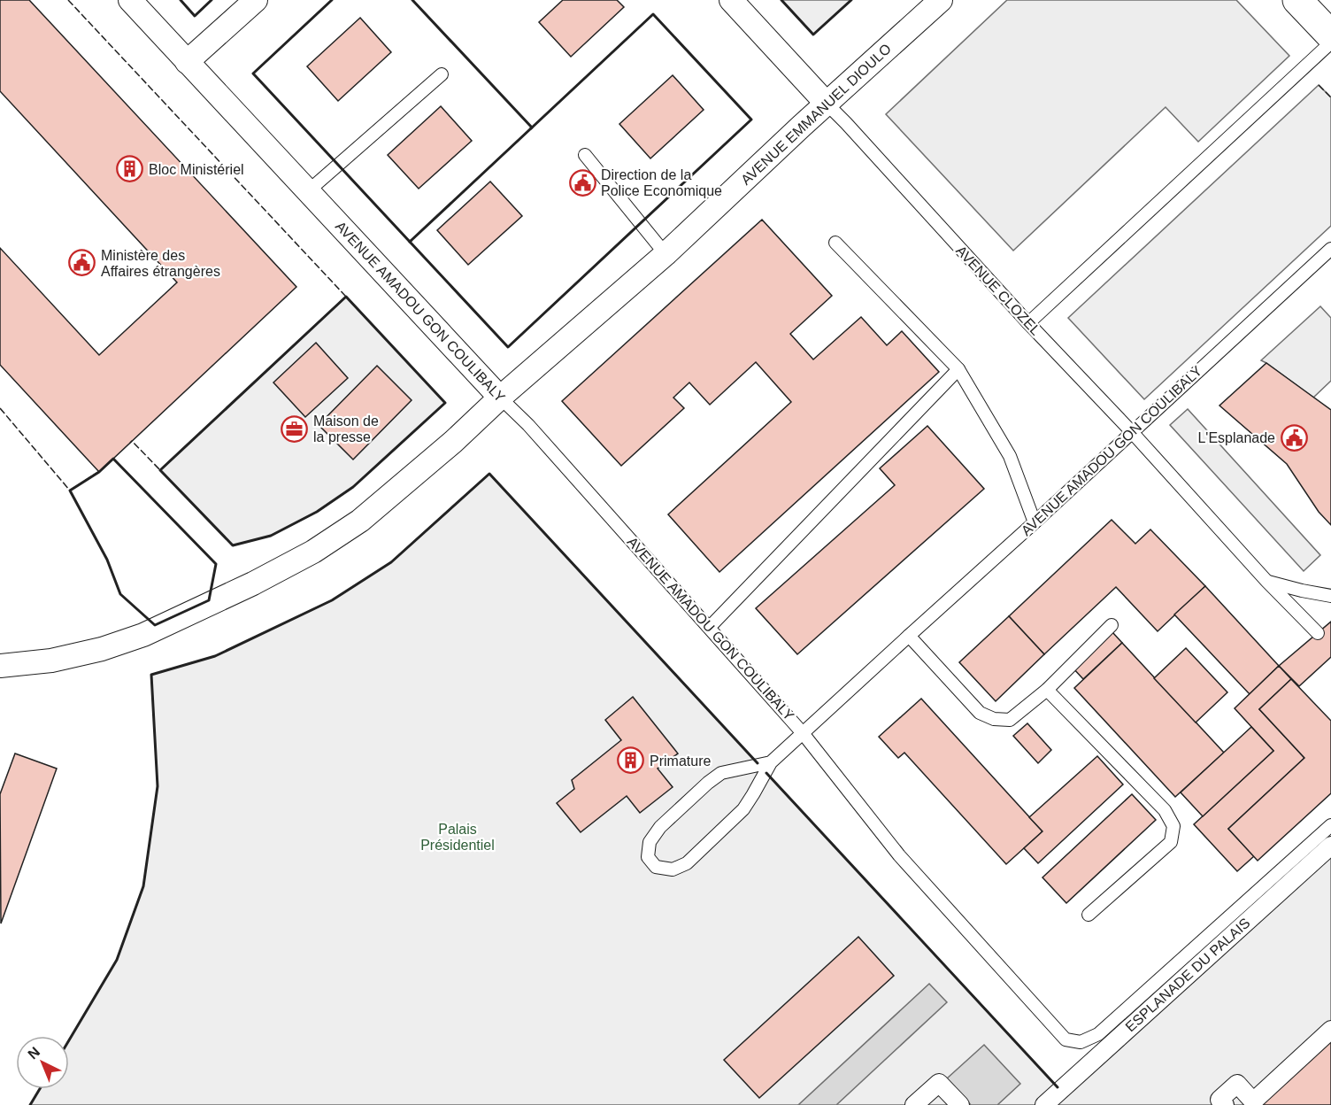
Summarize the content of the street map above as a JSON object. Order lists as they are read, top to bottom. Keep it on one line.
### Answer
{"streets":{"street":["AVENUE EMMANUEL DIOULO","AVENUE CLOZEL","AVENUE AMADOU GON COULIBALY","ESPLANADE DU PALAIS"]},"crossings":[["AVENUE EMMANUEL DIOULO","AVENUE CLOZEL"],["AVENUE EMMANUEL DIOULO","AVENUE AMADOU GON COULIBALY"],["AVENUE CLOZEL","AVENUE AMADOU GON COULIBALY"]],"parks":["Palais Présidentiel"],"places":{"building":["Bloc Ministériel","Primature"],"public building":["Direction de la Police Economique","Ministère des Affaires étrangères","L'Esplanade"],"office":["Maison de la presse"]},"north":"top left"}
